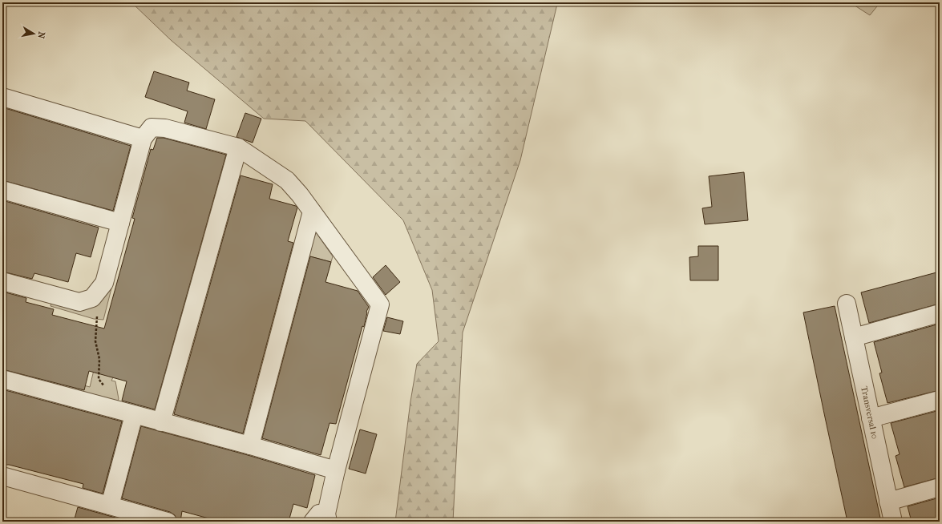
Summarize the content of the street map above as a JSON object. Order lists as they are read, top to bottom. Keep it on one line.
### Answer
{"streets":{"street":["Transversal 10"]},"north":"right"}
